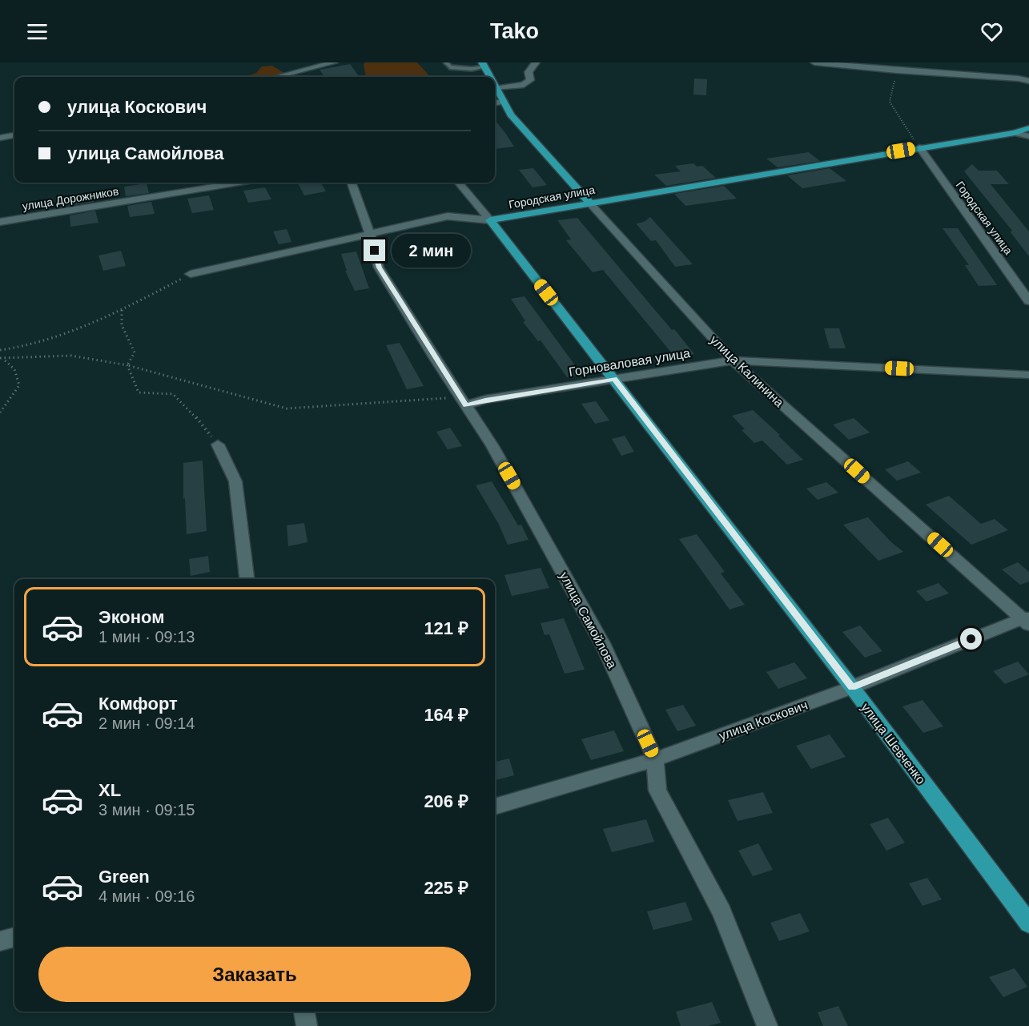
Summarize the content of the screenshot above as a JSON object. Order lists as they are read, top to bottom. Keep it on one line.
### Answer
{"streets":{"main road":["Городская улица","улица Калинина","улица Шевченко"],"street":["улица Дорожников","Горноваловая улица","улица Самойлова","улица Коскович"]},"crossings":[["Городская улица","улица Калинина"],["Городская улица","улица Самойлова"],["Городская улица","улица Шевченко"],["Горноваловая улица","улица Калинина"],["Горноваловая улица","улица Самойлова"],["Горноваловая улица","улица Шевченко"],["улица Калинина","улица Коскович"],["улица Самойлова","улица Коскович"],["улица Коскович","улица Шевченко"]],"page":{"header":"Tako","banner":["улица Коскович","улица Самойлова"],"bubble":"2 мин","list":[{"name":"Эконом","note":"1 мин · 09:13","value":"121 ₽"},{"name":"Комфорт","note":"2 мин · 09:14","value":"164 ₽"},{"name":"XL","note":"3 мин · 09:15","value":"206 ₽"},{"name":"Green","note":"4 мин · 09:16","value":"225 ₽"}],"buttons":"Заказать"}}
